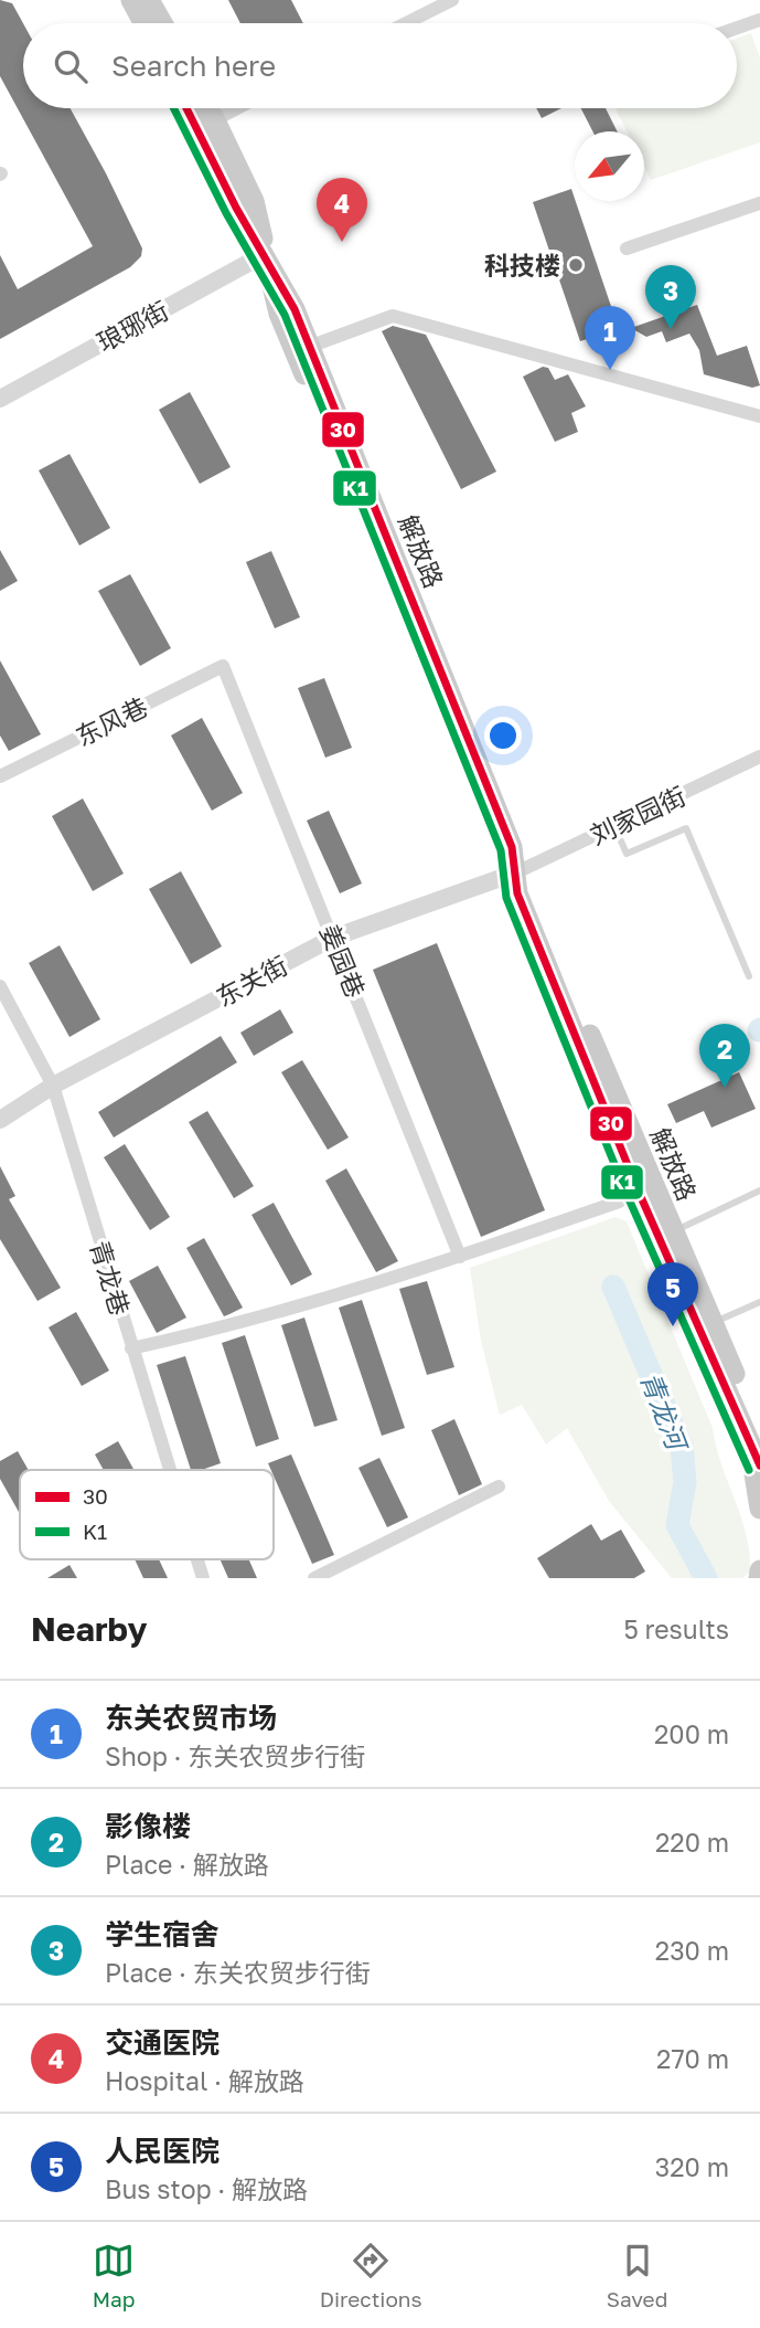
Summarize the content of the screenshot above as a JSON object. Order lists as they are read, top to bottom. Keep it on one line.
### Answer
{"streets":{"main road":["解放路"],"street":["琅琊街","东风巷","刘家园街","姜园巷","东关街","青龙巷"]},"crossings":[["琅琊街","解放路"],["解放路","刘家园街"],["解放路","东关街"],["东风巷","姜园巷"],["刘家园街","东关街"],["姜园巷","东关街"],["东关街","青龙巷"]],"water":["青龙河"],"places":["科技楼"],"lines":["transit line 30","transit line K1"],"legend":["30","K1"],"north":"bottom left","page":{"search":"Search here","pins":["4","3","1","2","5"],"heading":["Nearby","5 results"],"list":[{"mark":"1","name":"东关农贸市场","note":"Shop · 东关农贸步行街","value":"200 m"},{"mark":"2","name":"影像楼","note":"Place · 解放路","value":"220 m"},{"mark":"3","name":"学生宿舍","note":"Place · 东关农贸步行街","value":"230 m"},{"mark":"4","name":"交通医院","note":"Hospital · 解放路","value":"270 m"},{"mark":"5","name":"人民医院","note":"Bus stop · 解放路","value":"320 m"}],"nav":["Map","Directions","Saved"]}}
